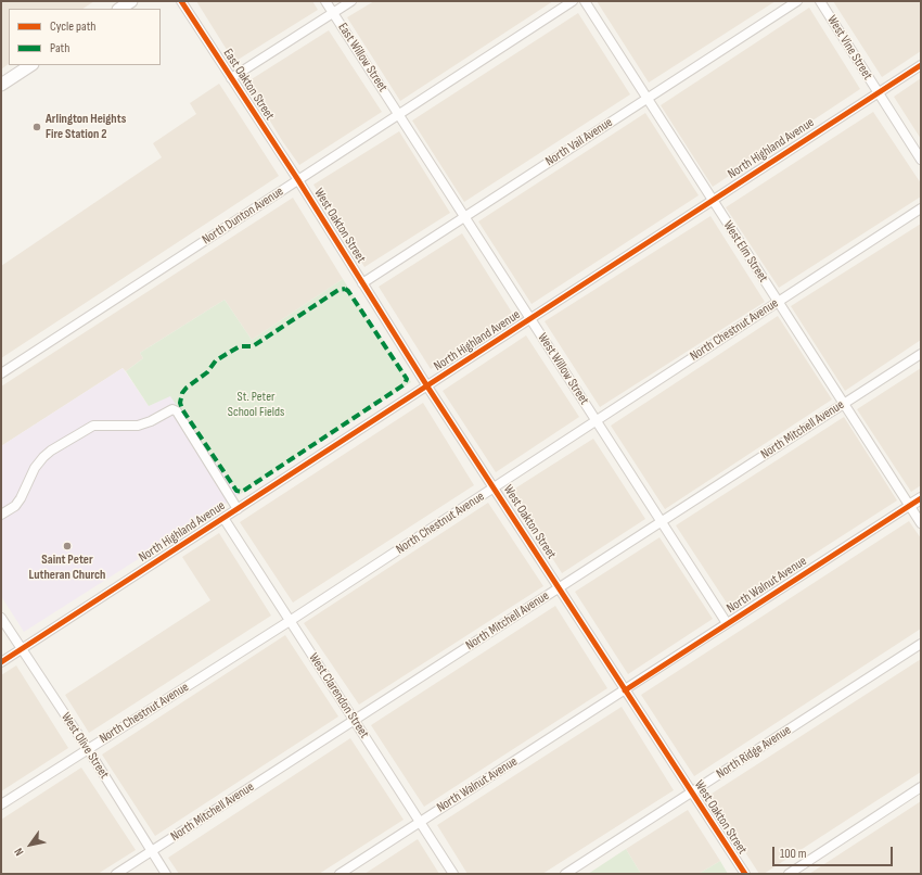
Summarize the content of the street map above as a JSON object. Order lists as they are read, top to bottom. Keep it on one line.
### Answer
{"streets":{"street":["West Vine Street","East Willow Street","East Oakton Street","North Vail Avenue","North Highland Avenue","North Dunton Avenue","West Oakton Street","West Elm Street","North Chestnut Avenue","West Willow Street","North Mitchell Avenue","North Walnut Avenue","West Clarendon Street","West Olive Street","North Ridge Avenue"]},"crossings":[["West Vine Street","North Highland Avenue"],["East Willow Street","North Dunton Avenue"],["East Willow Street","West Willow Street"],["East Oakton Street","North Dunton Avenue"],["East Oakton Street","West Oakton Street"],["North Vail Avenue","West Oakton Street"],["North Vail Avenue","West Elm Street"],["North Vail Avenue","West Willow Street"],["North Highland Avenue","West Oakton Street"],["North Highland Avenue","West Elm Street"],["North Highland Avenue","West Willow Street"],["North Highland Avenue","West Clarendon Street"],["North Highland Avenue","West Olive Street"],["North Dunton Avenue","West Oakton Street"],["North Dunton Avenue","West Willow Street"],["West Oakton Street","North Chestnut Avenue"],["West Oakton Street","North Mitchell Avenue"],["West Oakton Street","North Walnut Avenue"],["West Oakton Street","North Ridge Avenue"],["West Elm Street","North Chestnut Avenue"],["West Elm Street","North Mitchell Avenue"],["West Elm Street","North Walnut Avenue"],["North Chestnut Avenue","West Willow Street"],["North Chestnut Avenue","West Clarendon Street"],["North Chestnut Avenue","West Olive Street"],["West Willow Street","North Mitchell Avenue"],["West Willow Street","North Walnut Avenue"],["North Mitchell Avenue","West Clarendon Street"],["North Mitchell Avenue","West Olive Street"],["North Walnut Avenue","West Clarendon Street"]],"parks":["St. Peter School Fields"],"places":["Arlington Heights Fire Station 2","Saint Peter Lutheran Church"],"legend":["Cycle path","Path"],"scale_bar":"100 m","north":"bottom left"}
